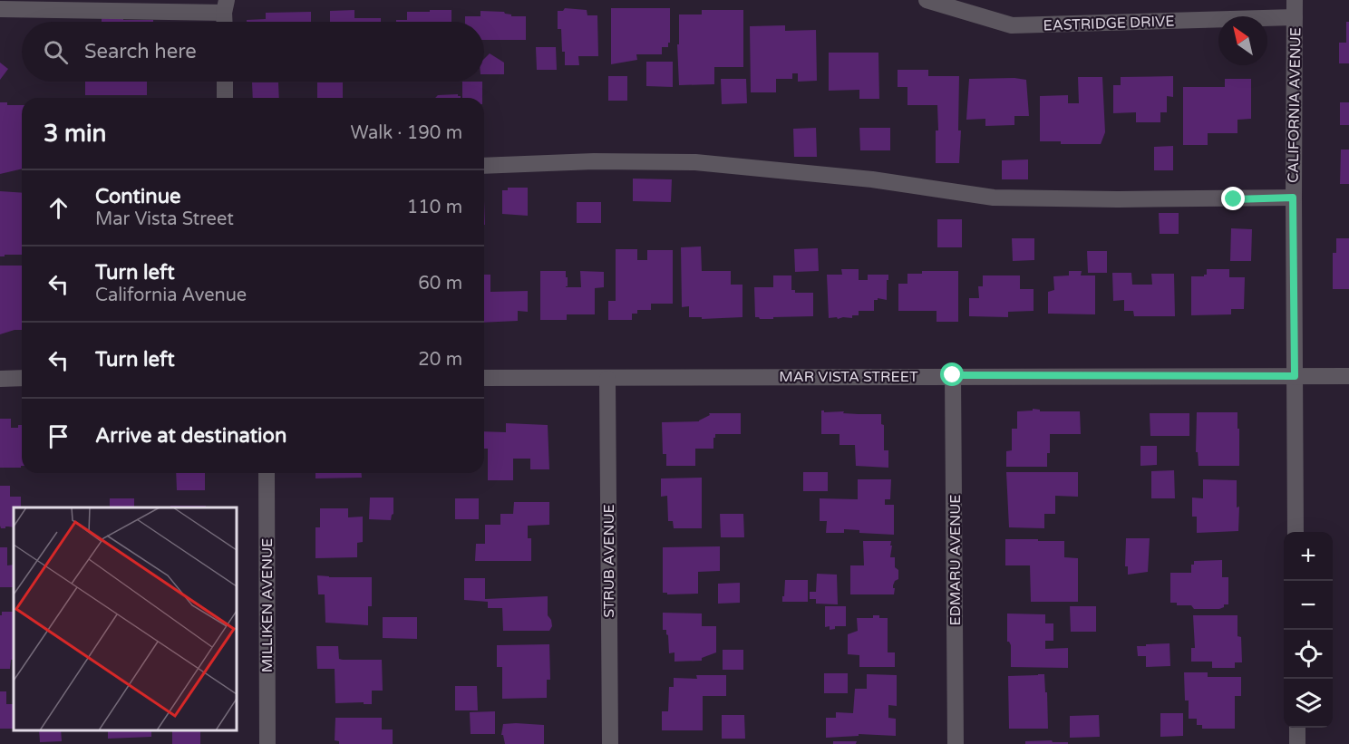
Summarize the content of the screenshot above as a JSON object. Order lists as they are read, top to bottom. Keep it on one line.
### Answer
{"streets":{"street":["EASTRIDGE DRIVE","CALIFORNIA AVENUE","MAR VISTA STREET","EDMARU AVENUE","STRUB AVENUE","MILLIKEN AVENUE"]},"crossings":[["EASTRIDGE DRIVE","CALIFORNIA AVENUE"],["CALIFORNIA AVENUE","MAR VISTA STREET"],["MAR VISTA STREET","EDMARU AVENUE"],["MAR VISTA STREET","STRUB AVENUE"]],"north":"top left","page":{"search":"Search here","heading":["3 min","Walk · 190 m"],"list":[["Continue","Mar Vista Street","110 m"],["Turn left","California Avenue","60 m"],["Turn left","20 m"],"Arrive at destination"],"map_buttons":["+","−"]}}
